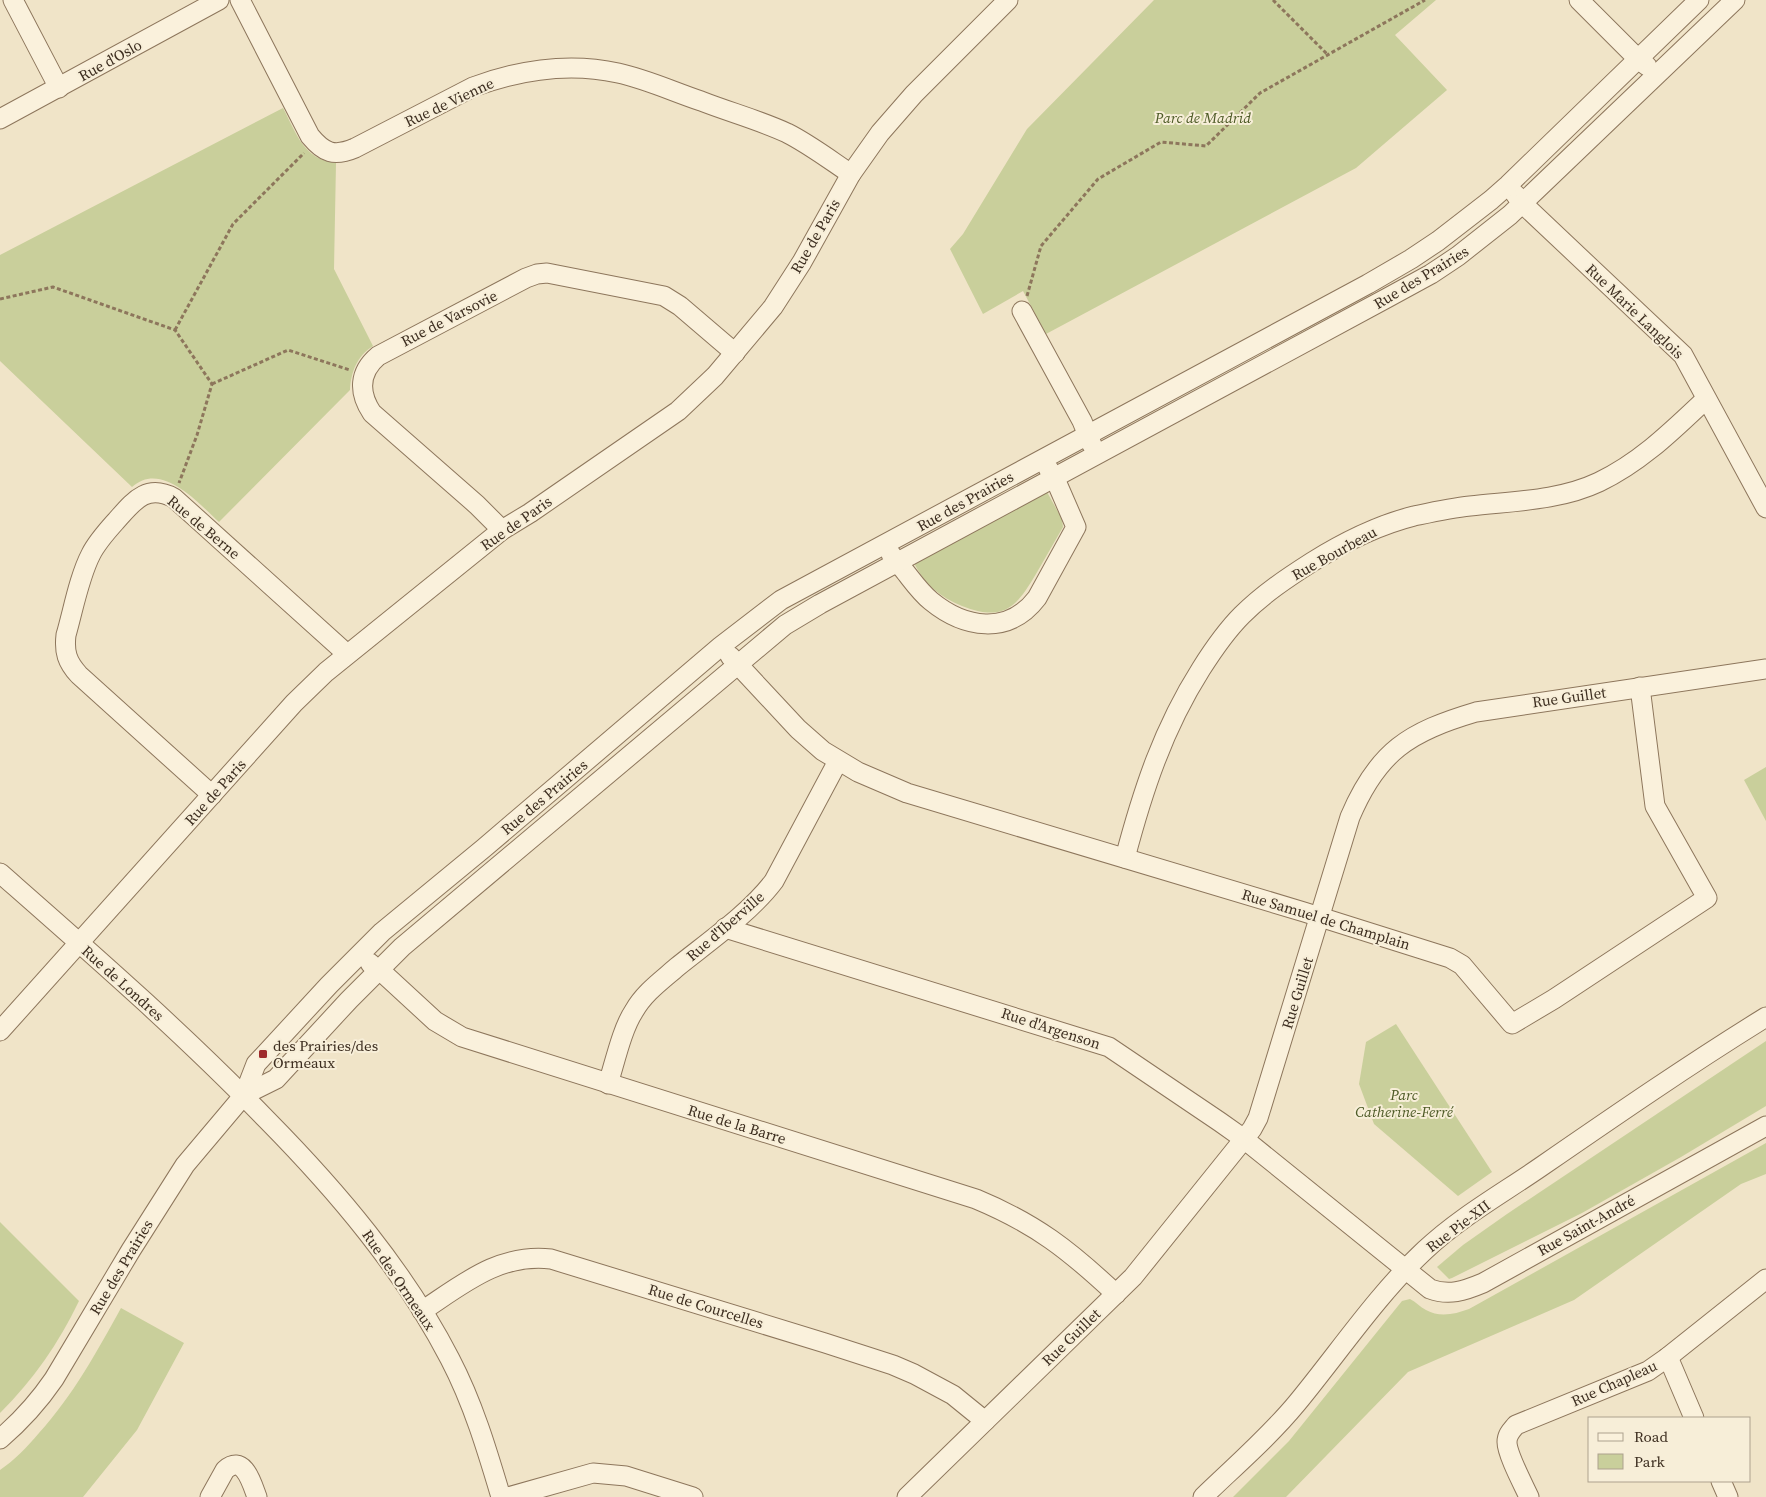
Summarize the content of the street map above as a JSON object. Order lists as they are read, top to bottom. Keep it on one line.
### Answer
{"streets":{"street":["Rue d'Oslo","Rue de Vienne","Rue de Paris","Rue des Prairies","Rue Marie Langlois","Rue de Varsovie","Rue de Berne","Rue Bourbeau","Rue Guillet","Rue Samuel de Champlain","Rue d'Iberville","Rue de Londres","Rue d'Argenson","Rue de la Barre","Rue Saint-André","Rue Pie-XII","Rue des Ormeaux","Rue de Courcelles","Rue Chapleau"]},"crossings":[["Rue de Vienne","Rue de Paris"],["Rue de Paris","Rue de Varsovie"],["Rue de Paris","Rue de Berne"],["Rue de Paris","Rue de Londres"],["Rue des Prairies","Rue Marie Langlois"],["Rue des Prairies","Rue Samuel de Champlain"],["Rue des Prairies","Rue de Londres"],["Rue des Prairies","Rue de la Barre"],["Rue des Prairies","Rue des Ormeaux"],["Rue Marie Langlois","Rue Bourbeau"],["Rue Bourbeau","Rue Samuel de Champlain"],["Rue Guillet","Rue Samuel de Champlain"],["Rue Guillet","Rue d'Argenson"],["Rue Guillet","Rue de la Barre"],["Rue Guillet","Rue de Courcelles"],["Rue Samuel de Champlain","Rue d'Iberville"],["Rue d'Iberville","Rue d'Argenson"],["Rue d'Iberville","Rue de la Barre"],["Rue de Londres","Rue des Ormeaux"],["Rue d'Argenson","Rue Saint-André"],["Rue d'Argenson","Rue Pie-XII"],["Rue Saint-André","Rue Pie-XII"],["Rue des Ormeaux","Rue de Courcelles"]],"parks":["Parc de Madrid","Parc Catherine-Ferré"],"places":{"transit":["des Prairies/des Ormeaux"]},"legend":["Road","Park"]}
